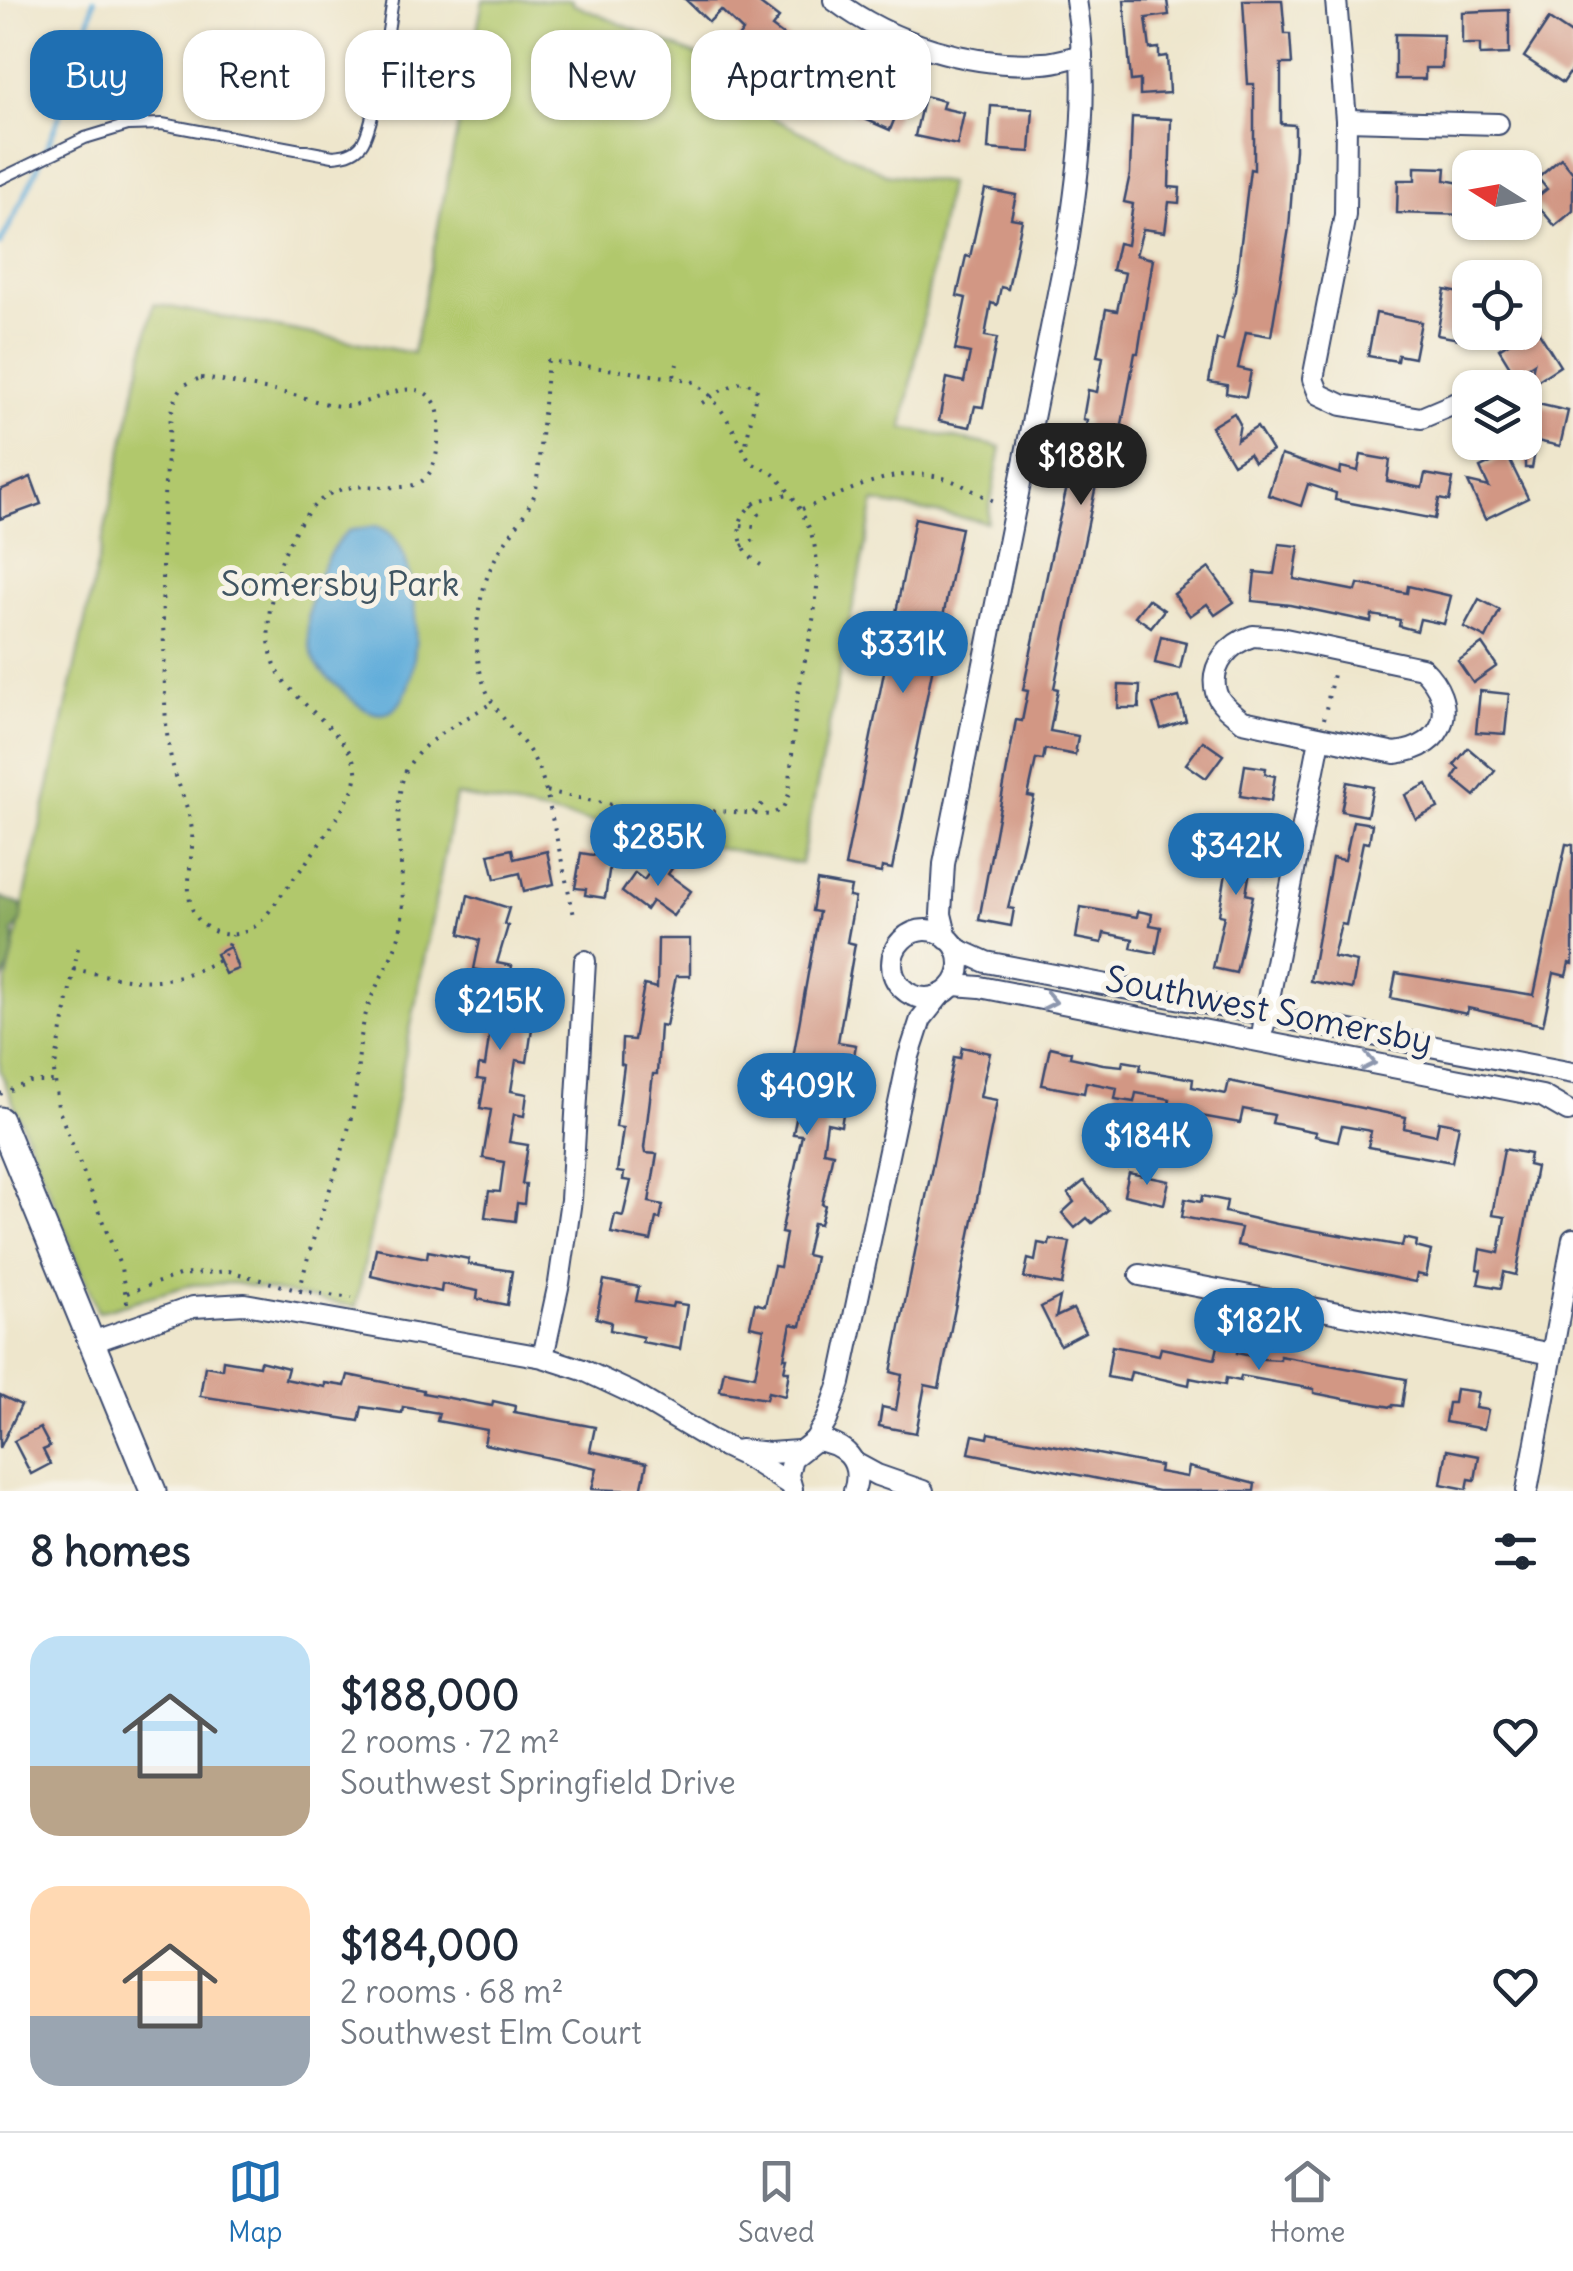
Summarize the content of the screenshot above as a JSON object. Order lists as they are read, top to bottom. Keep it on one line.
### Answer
{"streets":{"street":["Southwest Somersby"]},"parks":["Somersby Park"],"north":"left","page":{"chip":["Buy","Rent","Filters","New","Apartment"],"price":["$188K","$331K","$285K","$342K","$215K","$409K","$184K","$182K"],"heading":"8 homes","list":[{"name":"$188,000","note":"2 rooms · 72 m² · Southwest Springfield Drive"},{"name":"$184,000","note":"2 rooms · 68 m² · Southwest Elm Court"}],"tabs":["Map","Saved","Home"]}}
